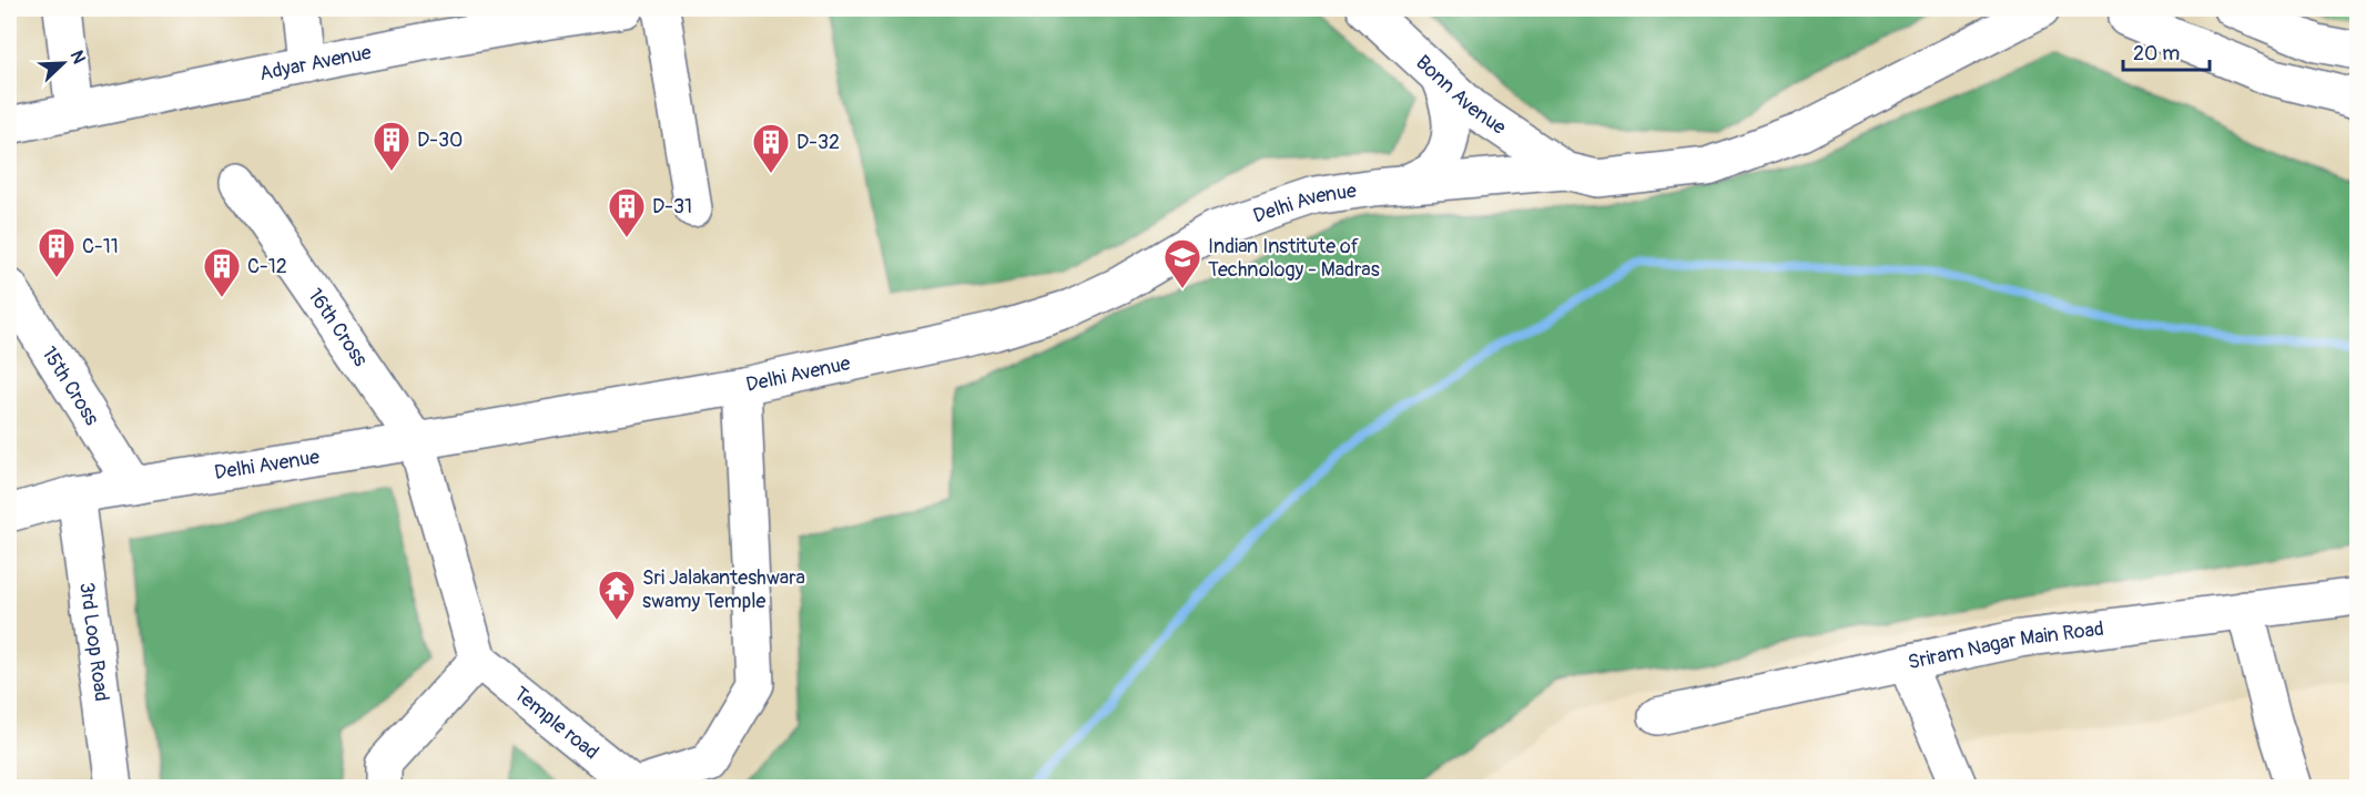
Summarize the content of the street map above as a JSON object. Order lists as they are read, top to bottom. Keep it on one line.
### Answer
{"streets":{"street":["Adyar Avenue","Bonn Avenue","Delhi Avenue","16th Cross","15th Cross","3rd Loop Road","Sriram Nagar Main Road","Temple road"]},"crossings":[["Bonn Avenue","Delhi Avenue"],["Delhi Avenue","16th Cross"],["Delhi Avenue","15th Cross"],["Delhi Avenue","3rd Loop Road"],["Delhi Avenue","Temple road"]],"places":{"building":["D-30","D-32","D-31","C-11","C-12"],"school or university":["Indian Institute of Technology - Madras"],"temple":["Sri Jalakanteshwara swamy Temple"]},"scale_bar":"20 m","north":"top right"}
